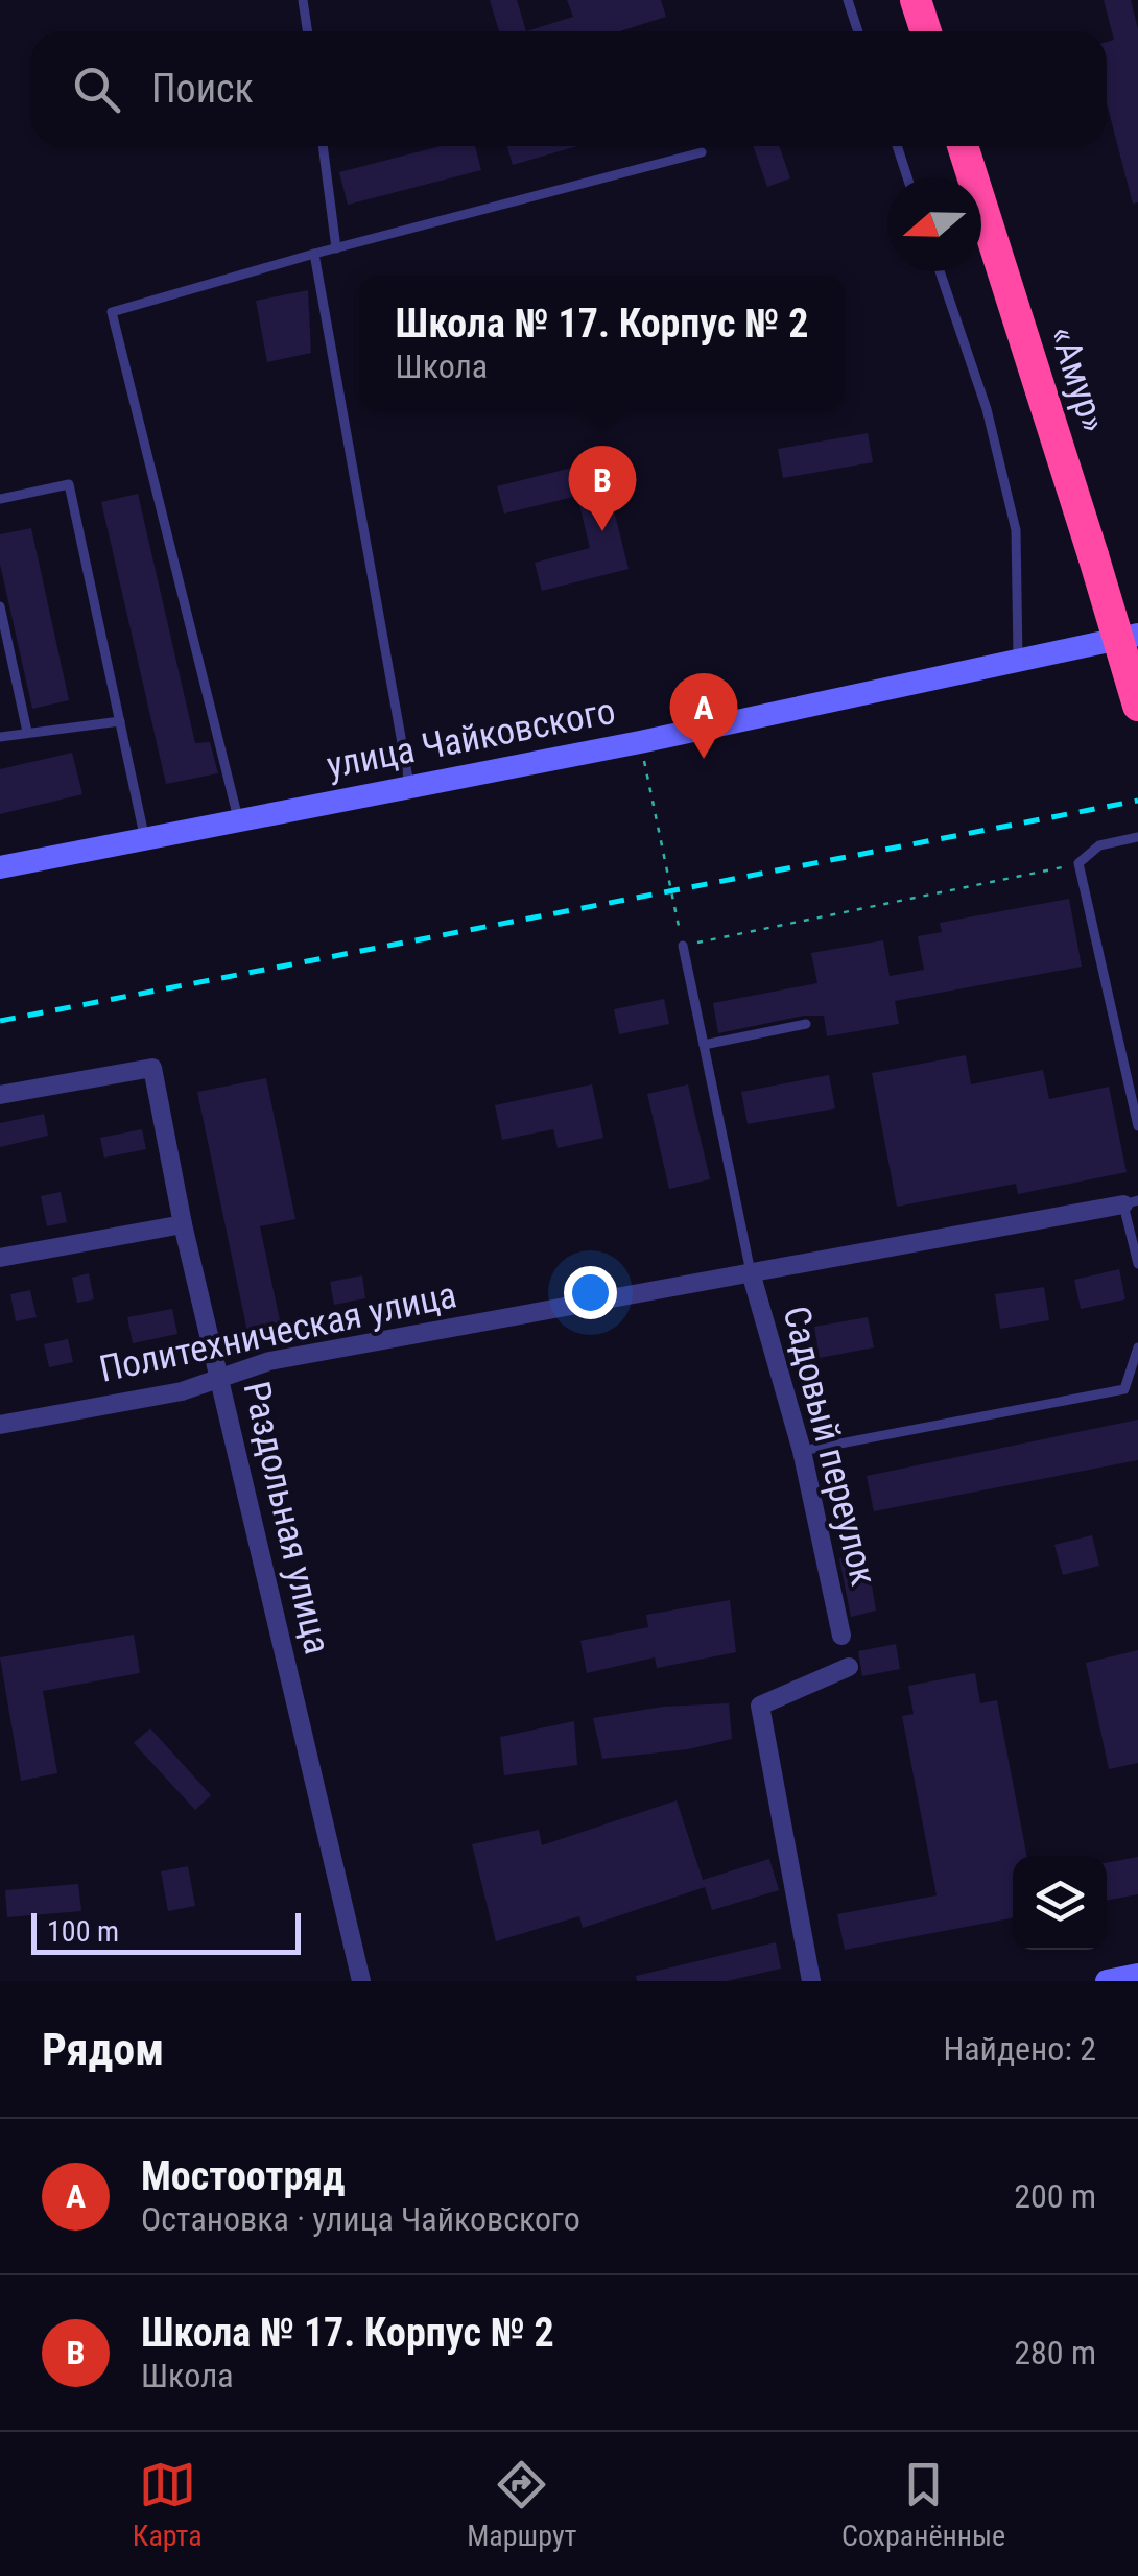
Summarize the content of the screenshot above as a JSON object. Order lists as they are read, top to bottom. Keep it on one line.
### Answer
{"streets":{"highway":["«Амур»"],"street":["улица Чайковского","Политехническая улица","Садовый переулок","Раздольная улица"]},"crossings":[["Политехническая улица","Садовый переулок"],["Политехническая улица","Раздольная улица"]],"scale_bar":"100 m","north":"left","page":{"search":"Поиск","popup":["Школа № 17. Корпус № 2","Школа"],"pins":["B","A"],"scale":"100 m","heading":["Рядом","Найдено: 2"],"list":[{"mark":"A","name":"Мостоотряд","note":"Остановка · улица Чайковского","value":"200 m"},{"mark":"B","name":"Школа № 17. Корпус № 2","note":"Школа","value":"280 m"}],"nav":["Карта","Маршрут","Сохранённые"]}}
